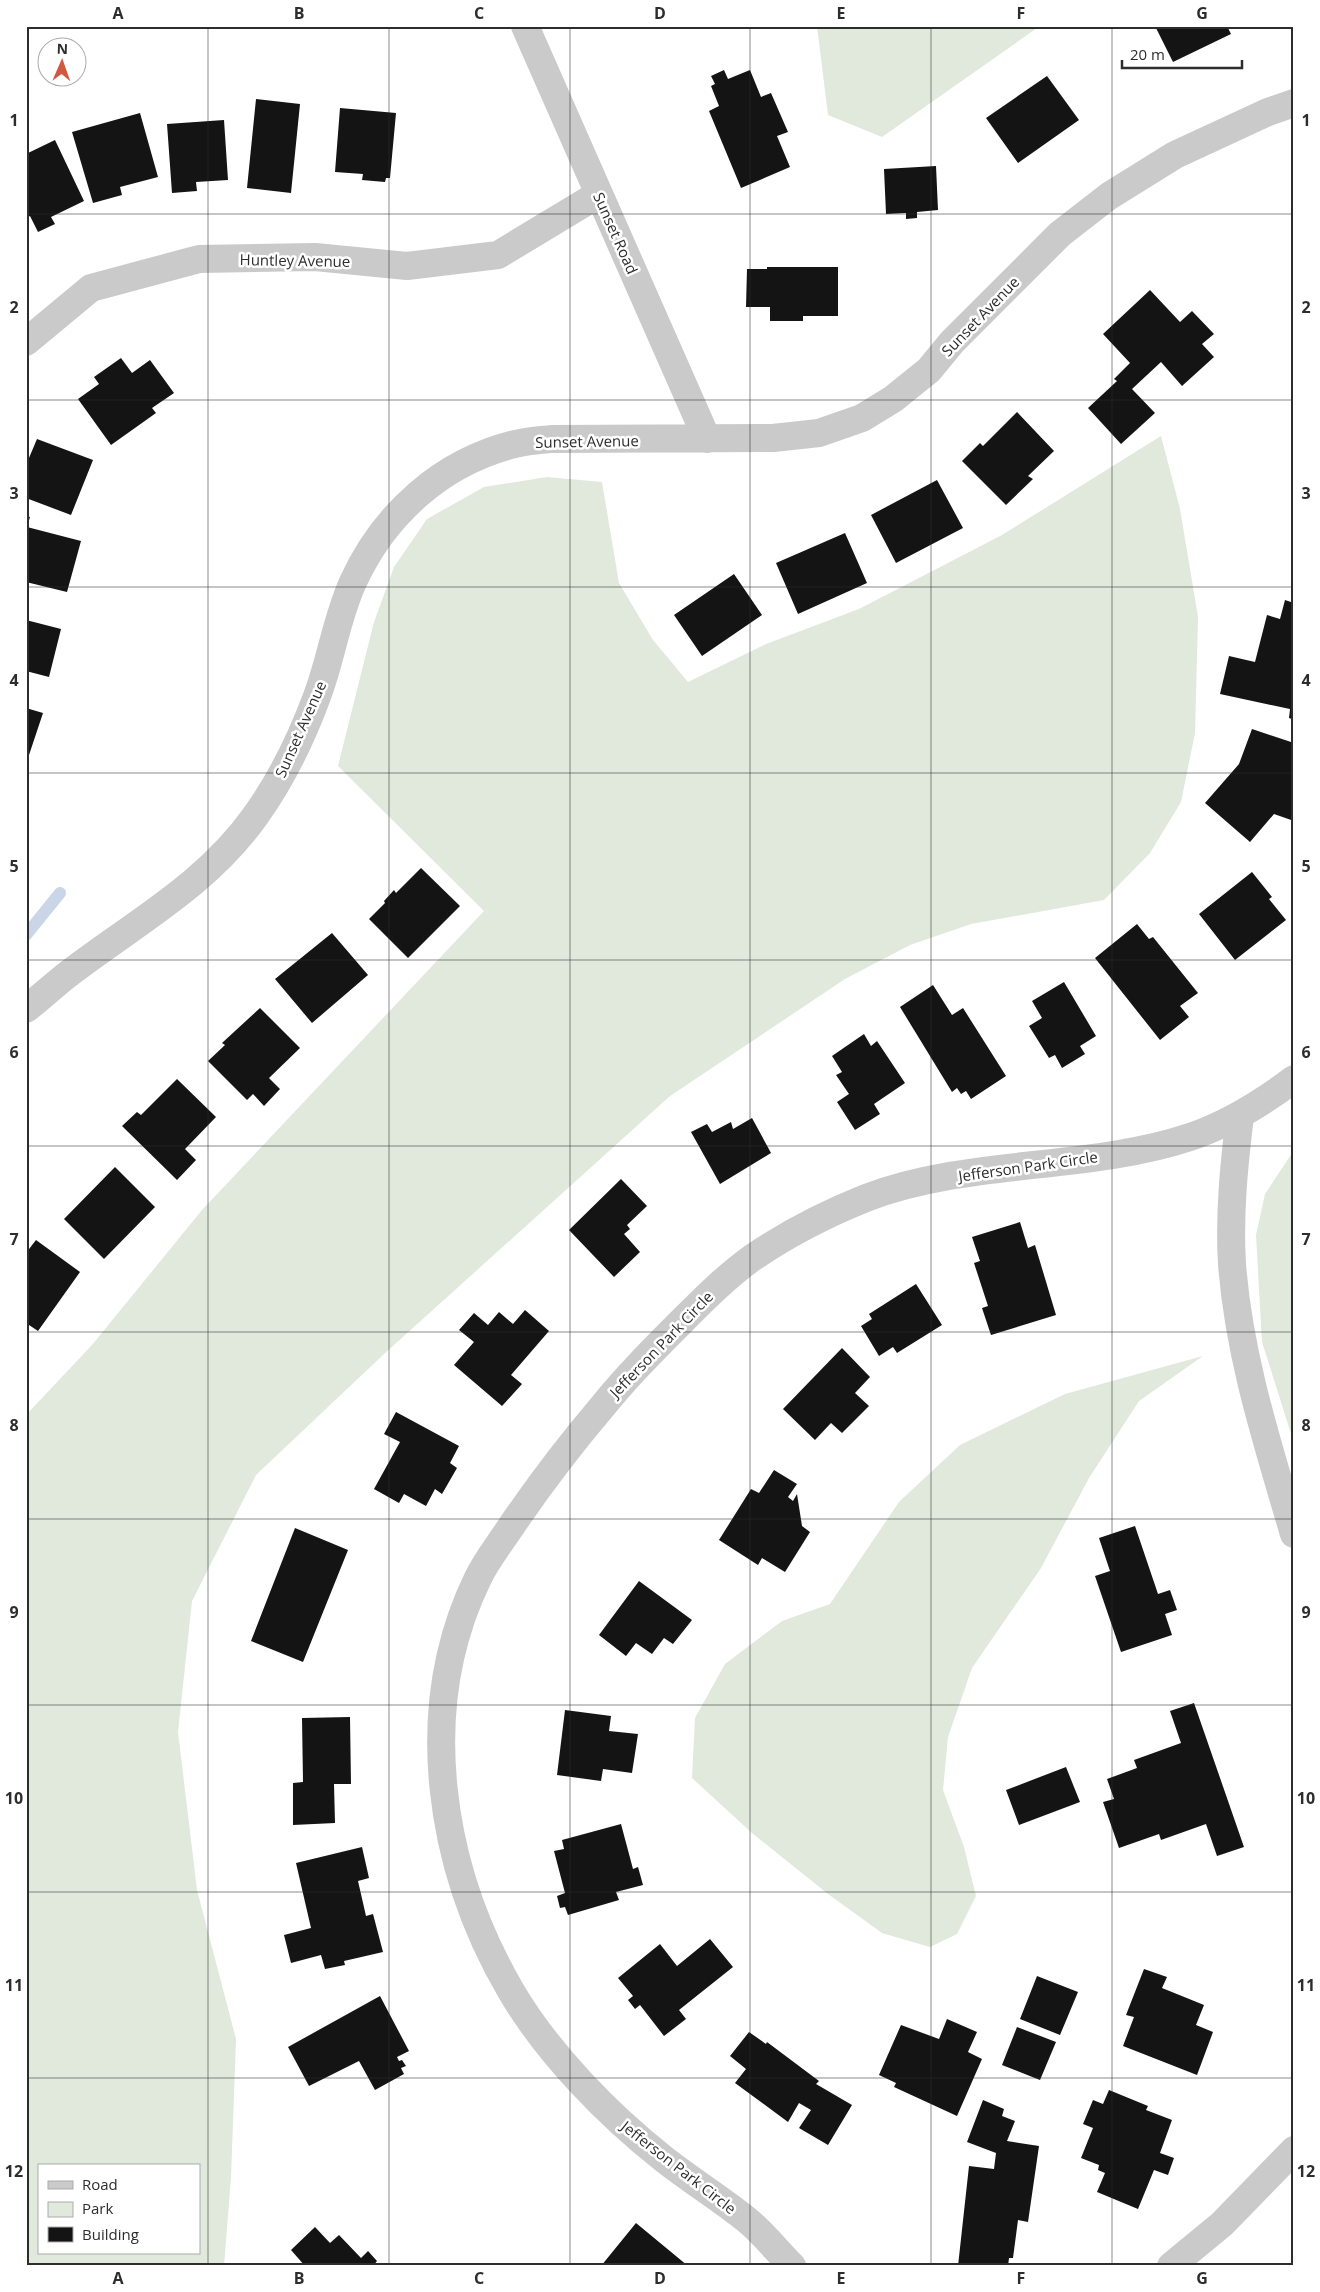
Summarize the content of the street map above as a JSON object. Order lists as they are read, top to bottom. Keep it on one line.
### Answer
{"streets":{"street":["Sunset Road","Huntley Avenue","Sunset Avenue","Jefferson Park Circle"]},"crossings":[["Sunset Road","Huntley Avenue"],["Sunset Road","Sunset Avenue"]],"legend":["Road","Park","Building"],"scale_bar":"20 m","north":"top","grid":{"columns":["A","B","C","D","E","F","G"],"rows":["1","2","3","4","5","6","7","8","9","10","11","12"]}}
